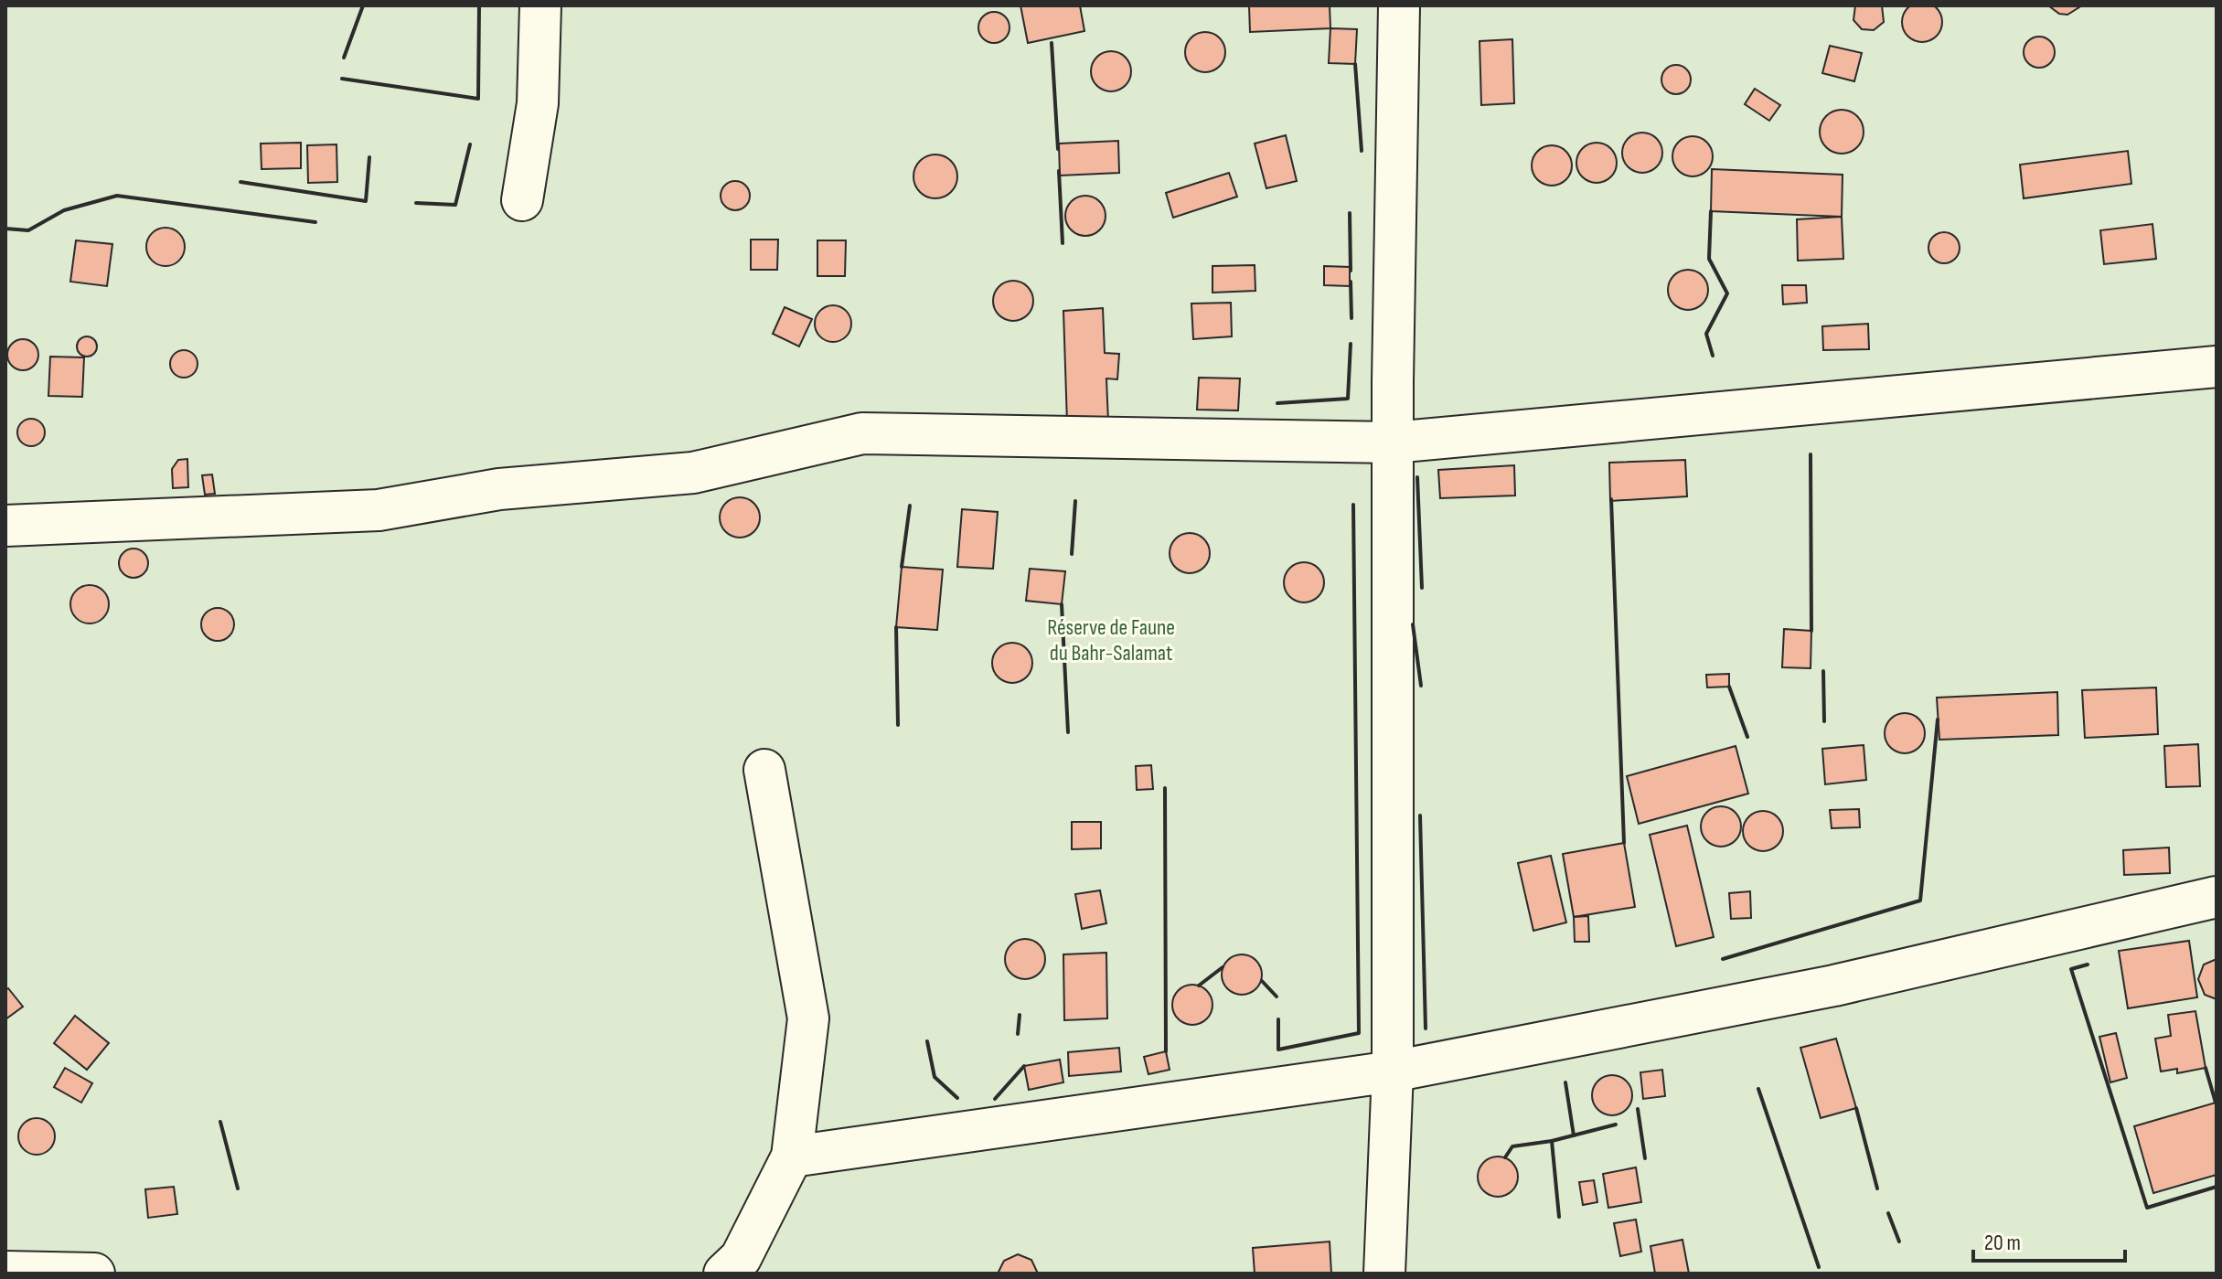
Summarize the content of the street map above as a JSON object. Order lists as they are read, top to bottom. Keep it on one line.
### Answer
{"parks":["Réserve de Faune du Bahr-Salamat"],"scale_bar":"20 m"}
